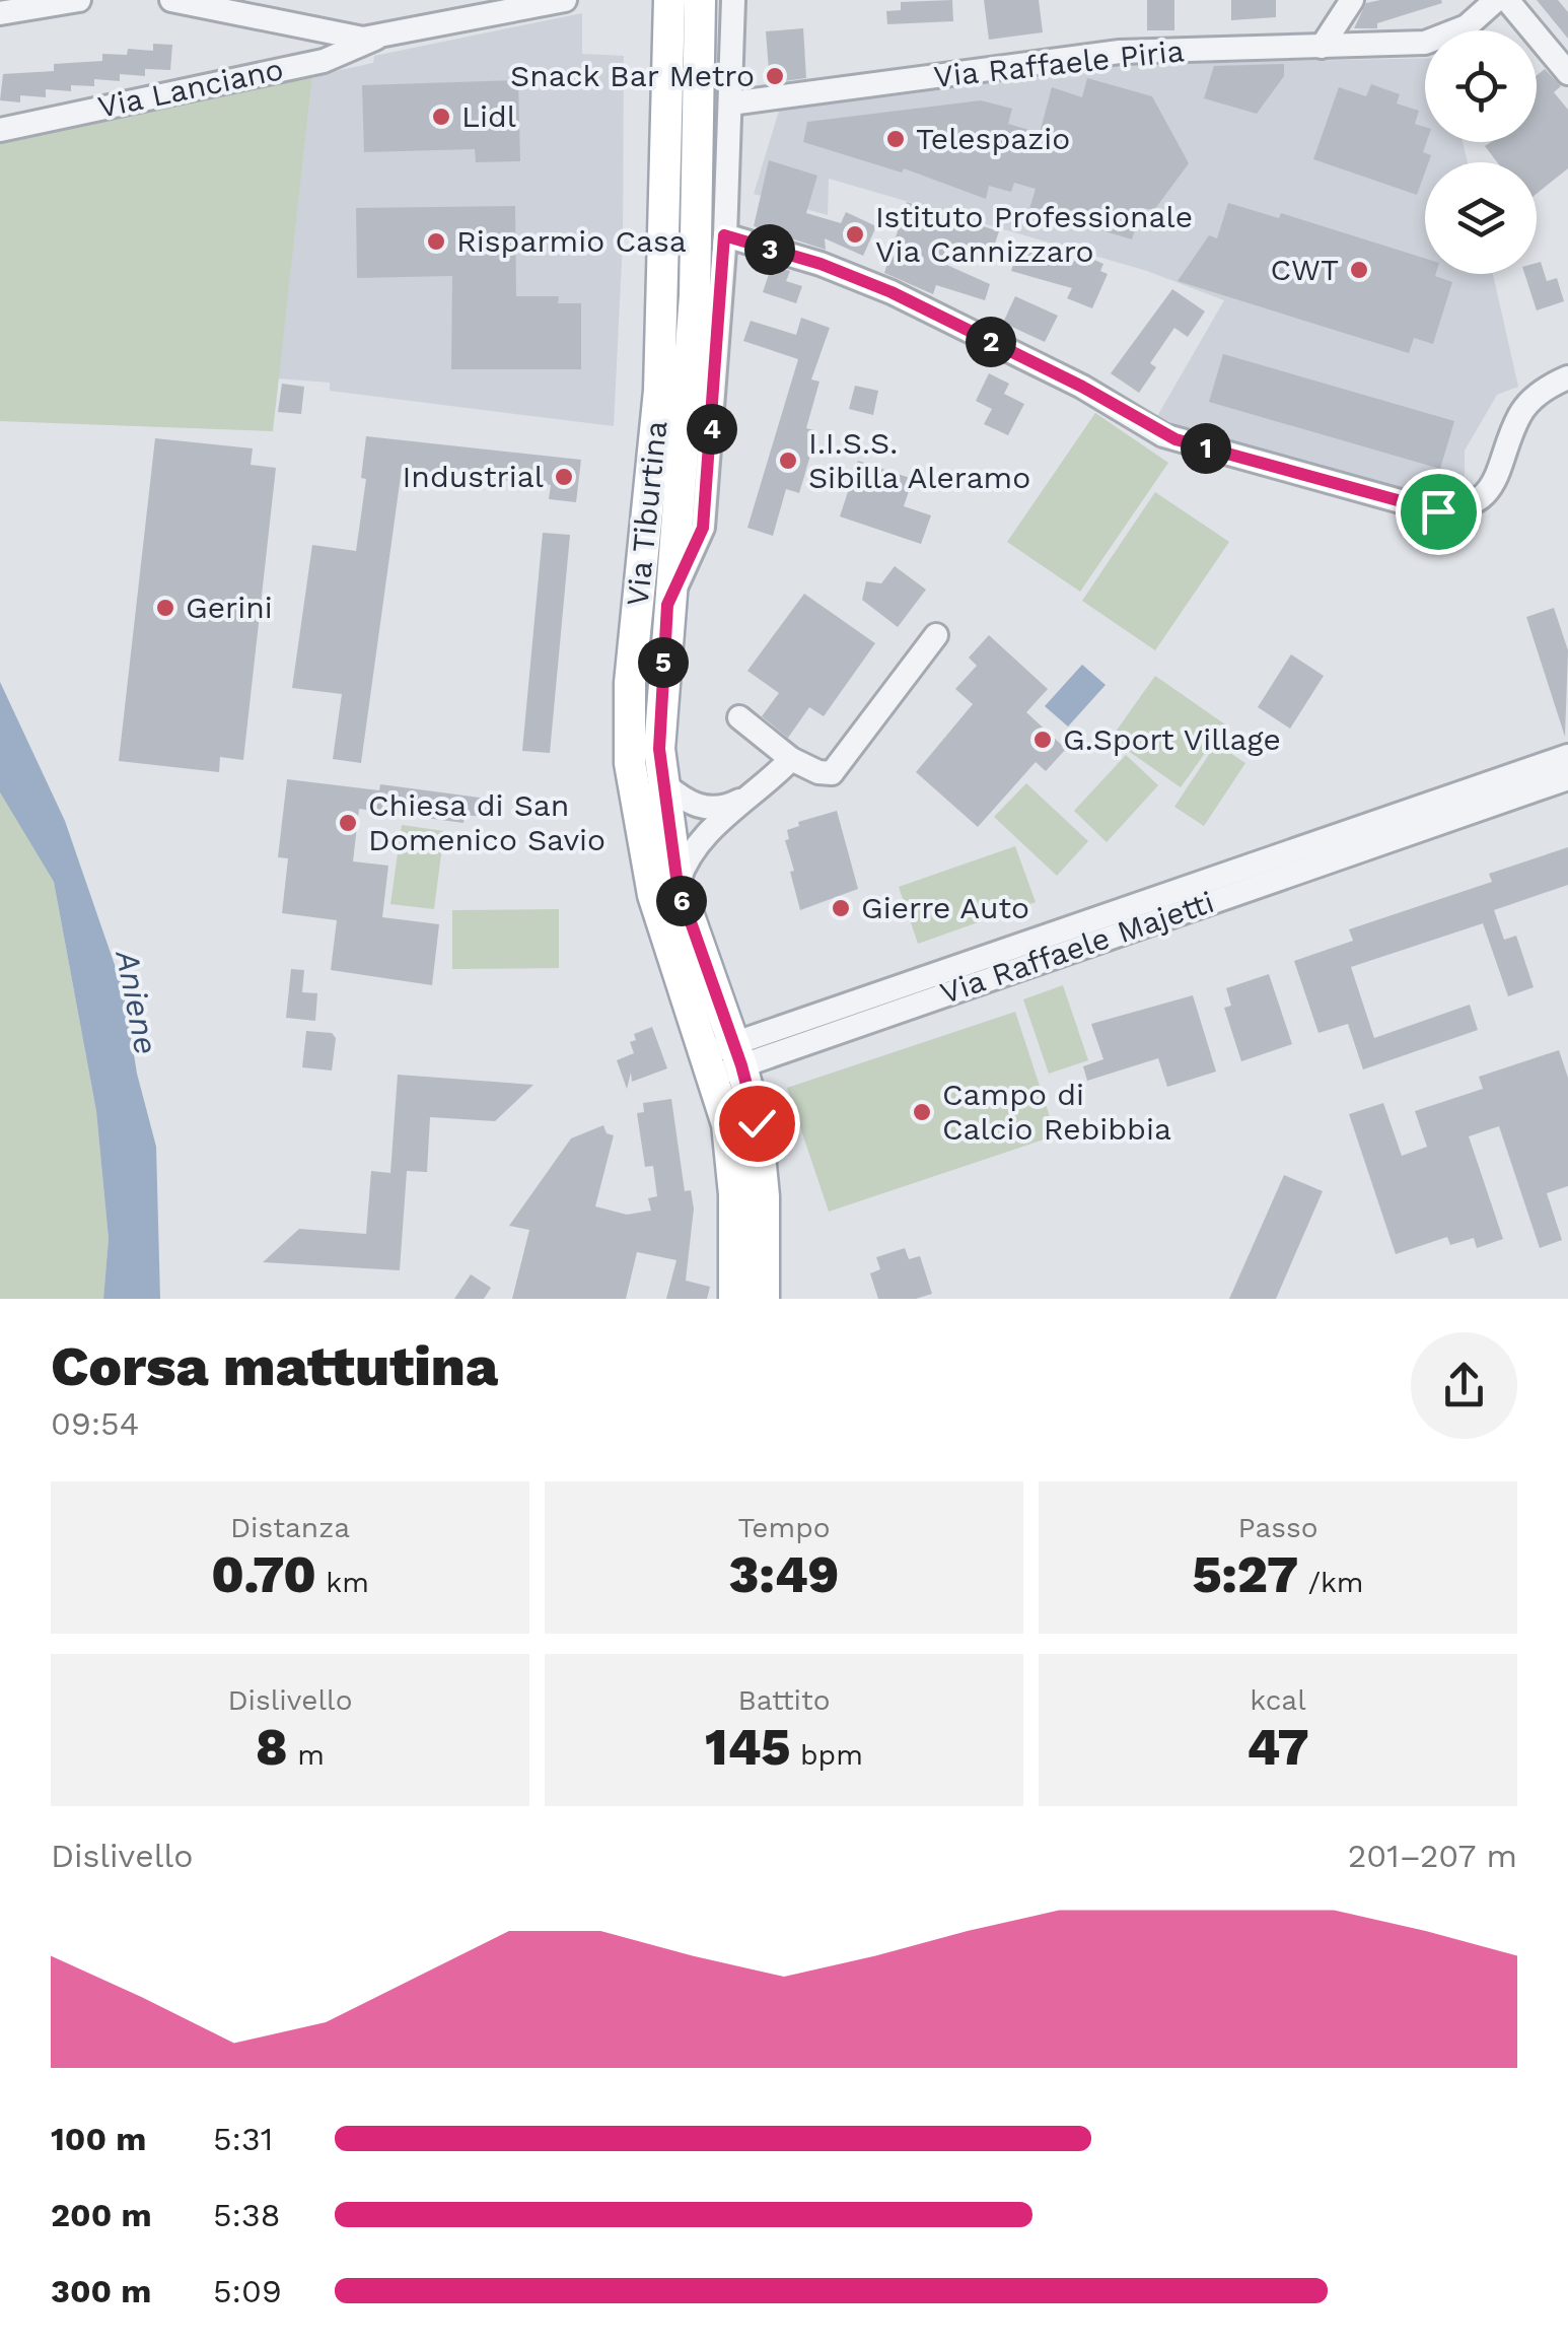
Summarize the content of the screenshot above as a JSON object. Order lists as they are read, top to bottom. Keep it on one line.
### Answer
{"streets":{"main road":["Via Tiburtina"],"street":["Via Raffaele Piria","Via Lanciano","Via Raffaele Majetti"]},"crossings":[["Via Raffaele Piria","Via Tiburtina"],["Via Tiburtina","Via Raffaele Majetti"]],"water":["Aniene"],"places":["Snack Bar Metro","Lidl","Telespazio","Istituto Professionale Via Cannizzaro","Risparmio Casa","CWT","I.I.S.S. Sibilla Aleramo","Industrial","Gerini","G.Sport Village","Chiesa di San Domenico Savio","Gierre Auto","Campo di Calcio Rebibbia"],"page":{"pins":["3","2","4","1","5","6"],"heading":["Corsa mattutina","09:54"],"stats":[["Distanza","0.70 km"],["Tempo","3:49"],["Passo","5:27 /km"],["Dislivello","8 m"],["Battito","145 bpm"],["kcal","47"]],"chart":["Dislivello","201–207 m"],"list":[{"name":"100 m","note":"5:31"},{"name":"200 m","note":"5:38"},{"name":"300 m","note":"5:09"}]}}
